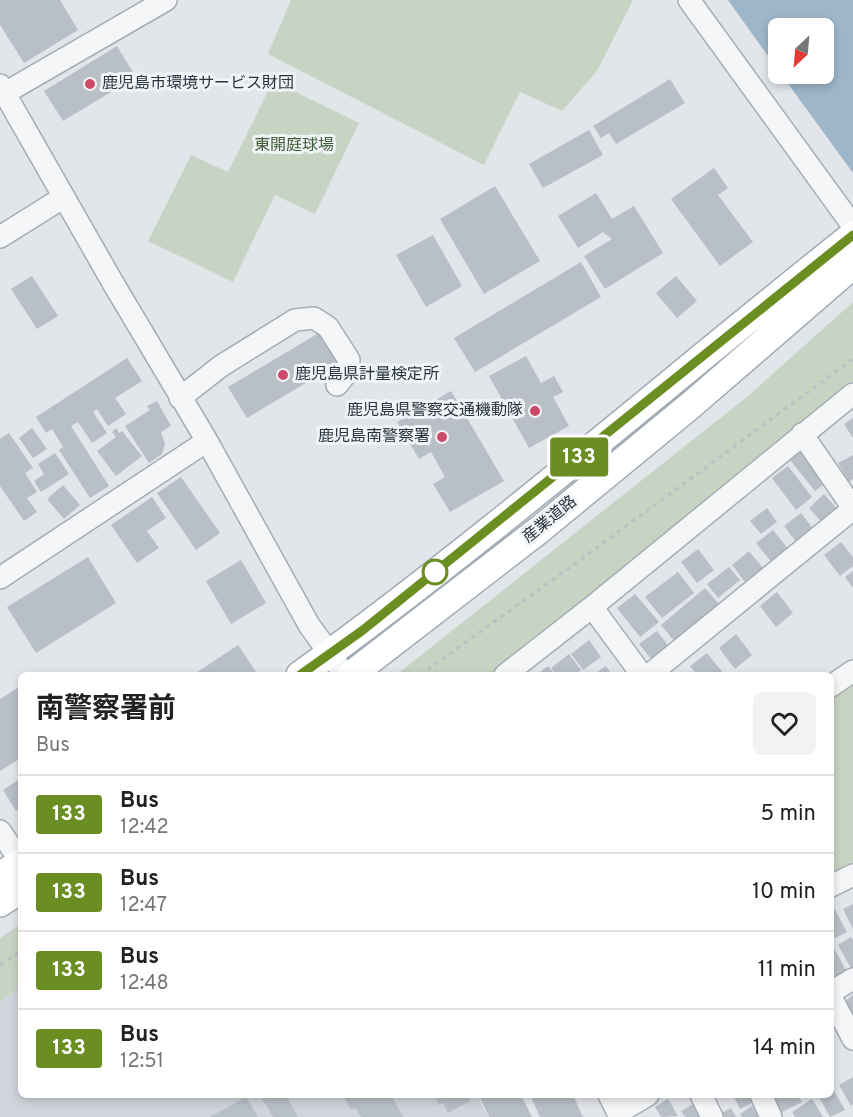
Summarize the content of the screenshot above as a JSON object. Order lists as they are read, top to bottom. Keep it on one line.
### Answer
{"streets":{"main road":["産業道路"]},"parks":["東開庭球場"],"places":["鹿児島市環境サービス財団","鹿児島県計量検定所","鹿児島県警察交通機動隊","鹿児島南警察署"],"lines":["bus line 133"],"north":"bottom left","page":{"on_map":"133","heading":["南警察署前","Bus"],"list":[{"mark":"133","name":"Bus","note":"12:42","value":"5 min"},{"mark":"133","name":"Bus","note":"12:47","value":"10 min"},{"mark":"133","name":"Bus","note":"12:48","value":"11 min"},{"mark":"133","name":"Bus","note":"12:51","value":"14 min"}]}}
